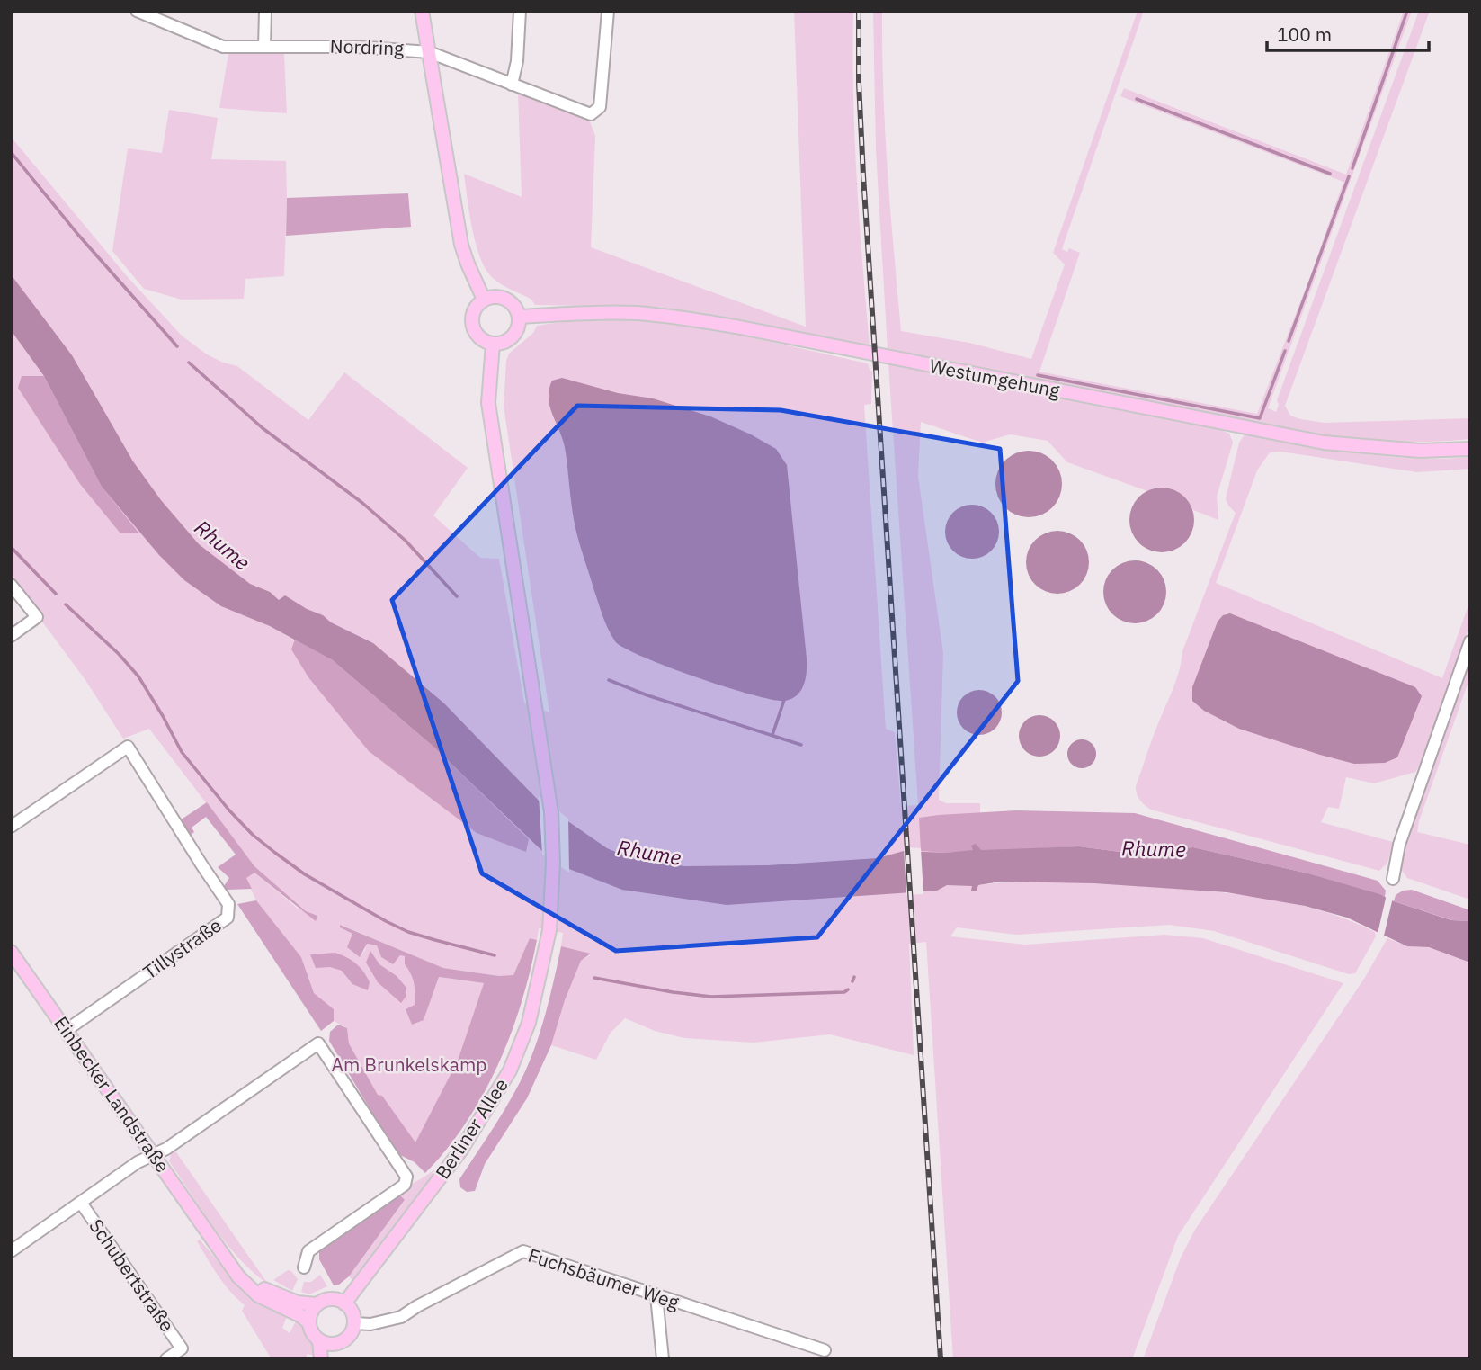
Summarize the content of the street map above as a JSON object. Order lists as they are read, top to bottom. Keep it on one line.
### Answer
{"streets":{"main road":["Westumgehung","Einbecker Landstraße","Berliner Allee"],"street":["Nordring","Tillystraße","Schubertstraße","Fuchsbäumer Weg"]},"crossings":[["Westumgehung","Berliner Allee"],["Tillystraße","Einbecker Landstraße"],["Einbecker Landstraße","Berliner Allee"],["Einbecker Landstraße","Fuchsbäumer Weg"],["Berliner Allee","Fuchsbäumer Weg"]],"water":["Rhume"],"parks":["Am Brunkelskamp"],"scale_bar":"100 m"}
